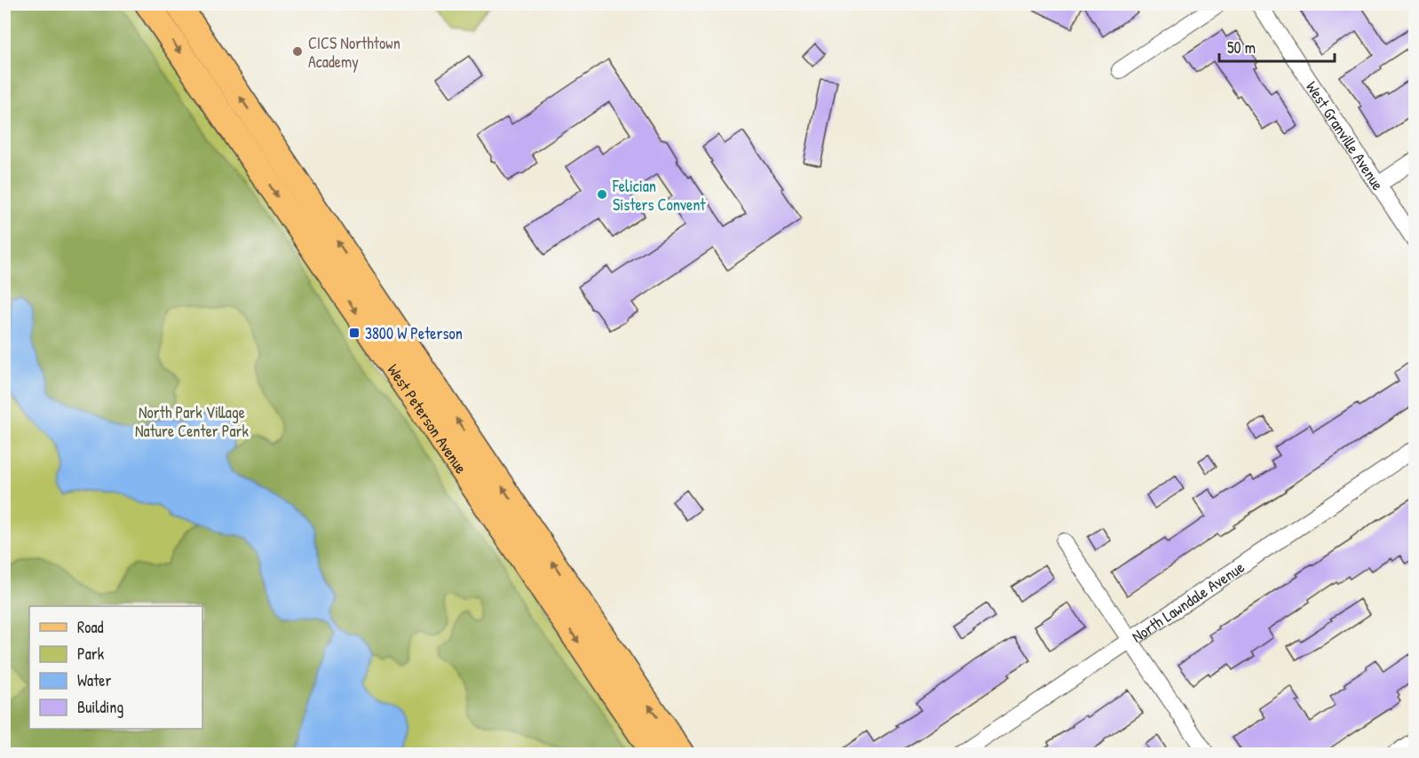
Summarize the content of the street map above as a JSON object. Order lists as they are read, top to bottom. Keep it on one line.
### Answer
{"streets":{"main road":["West Peterson Avenue"],"street":["West Granville Avenue","North Lawndale Avenue"]},"parks":["North Park Village Nature Center Park"],"places":{"other":["CICS Northtown Academy","Felician Sisters Convent"],"transit":["3800 W Peterson"]},"legend":["Road","Park","Water","Building"],"scale_bar":"50 m"}
